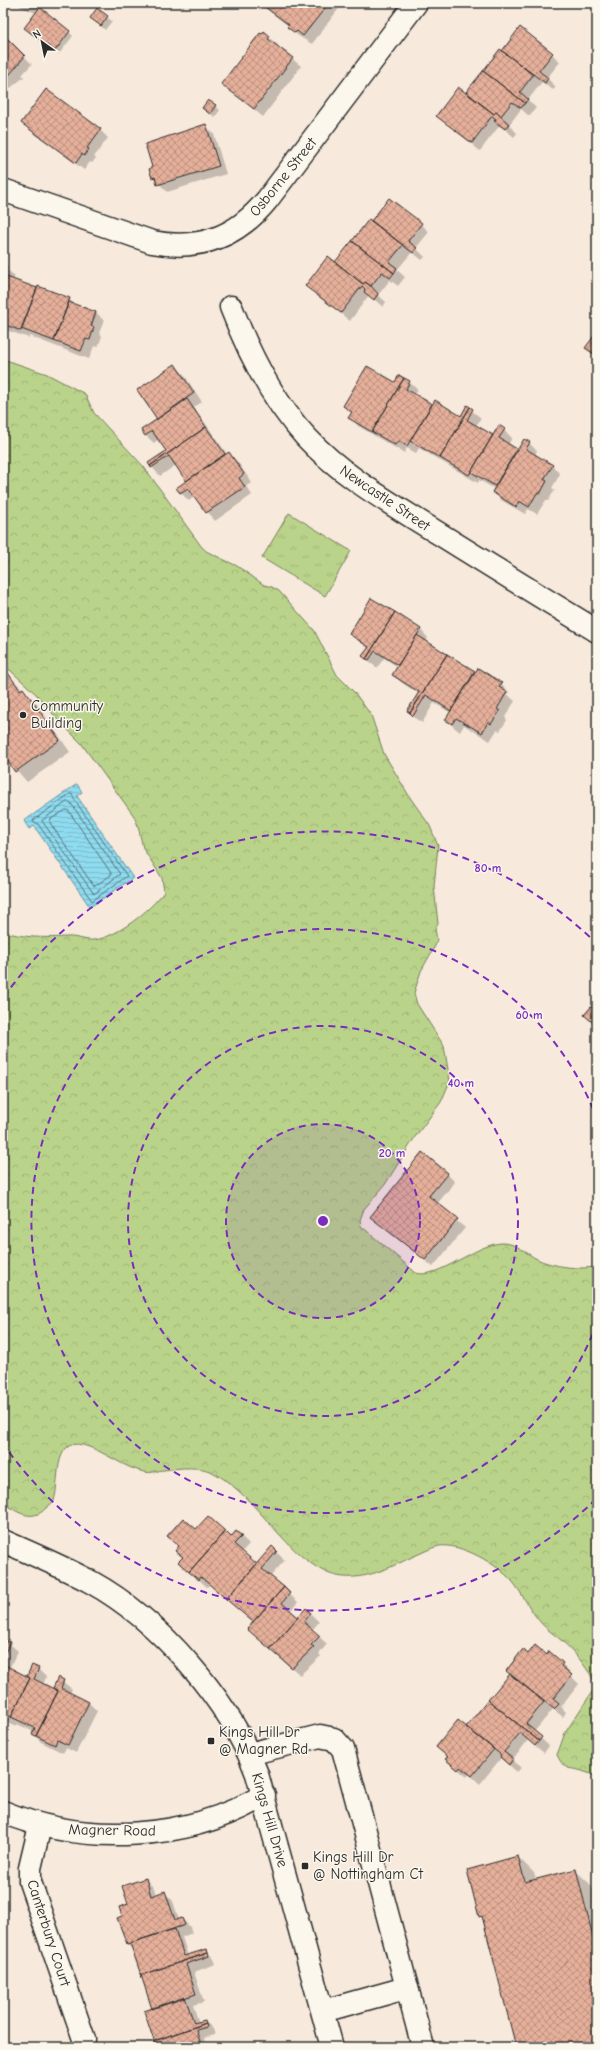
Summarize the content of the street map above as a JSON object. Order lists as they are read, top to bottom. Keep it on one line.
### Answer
{"streets":{"street":["Osborne Street","Newcastle Street","Kings Hill Drive","Magner Road","Canterbury Court"]},"crossings":[["Kings Hill Drive","Magner Road"],["Magner Road","Canterbury Court"]],"places":{"other":["Community Building"],"transit":["Kings Hill Dr @ Magner Rd","Kings Hill Dr @ Nottingham Ct"]},"north":"top left","rings":["80 m","60 m","40 m","20 m"]}
